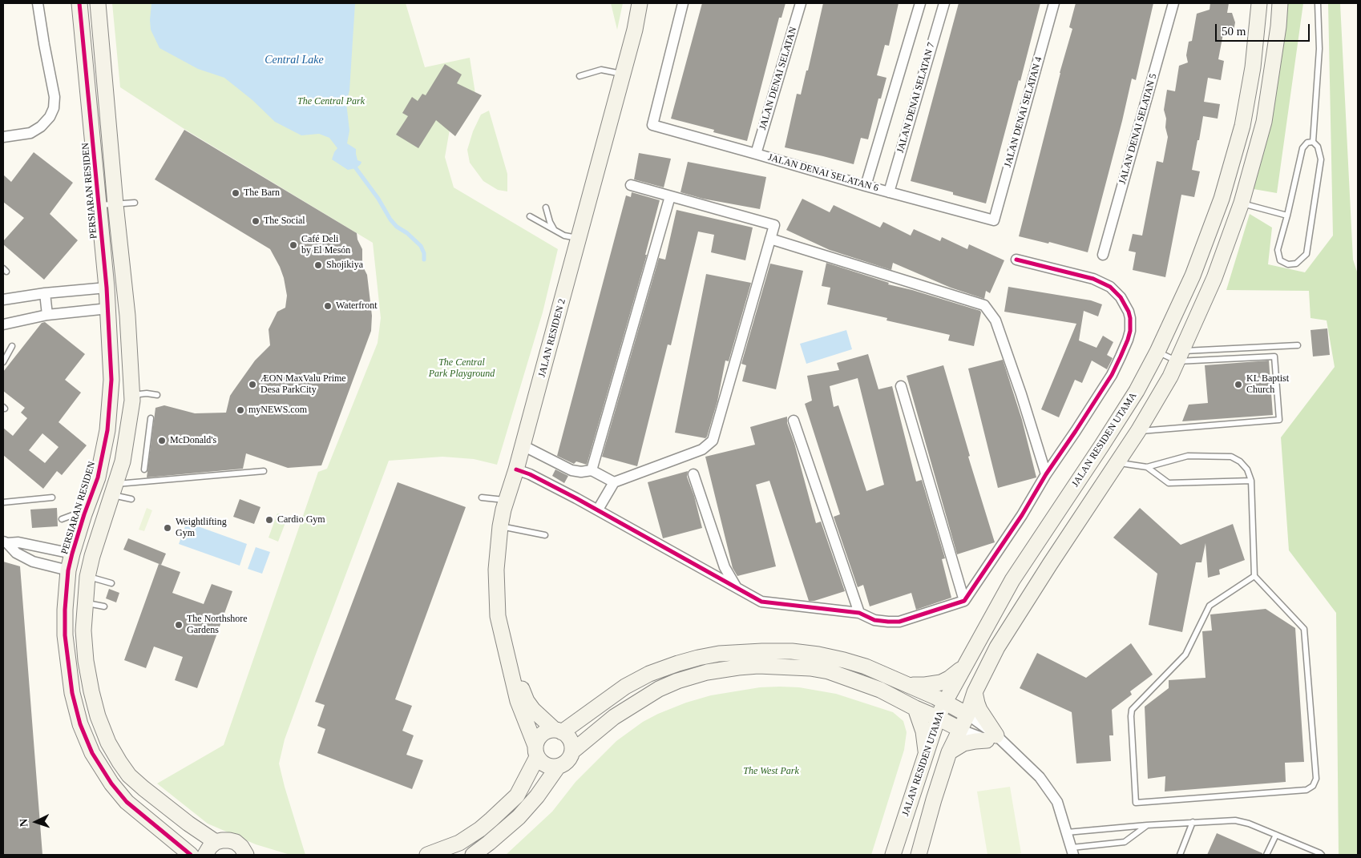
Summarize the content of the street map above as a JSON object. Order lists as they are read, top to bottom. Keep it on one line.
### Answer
{"streets":{"street":["JALAN DENAI SELATAN","JALAN DENAI SELATAN 7","JALAN DENAI SELATAN 4","JALAN DENAI SELATAN 5","JALAN DENAI SELATAN 6","PERSIARAN RESIDEN","JALAN RESIDEN 2","JALAN RESIDEN UTAMA"]},"crossings":[["JALAN DENAI SELATAN","JALAN DENAI SELATAN 6"],["JALAN DENAI SELATAN 7","JALAN DENAI SELATAN 6"],["JALAN DENAI SELATAN 4","JALAN DENAI SELATAN 6"]],"water":["Central Lake"],"parks":["The Central Park","The Central Park Playground","The West Park"],"places":["The Barn","The Social","Café Deli by El Mesón","Shojikiya","Waterfront","ÆON MaxValu Prime Desa ParkCity","KL Baptist Church","myNEWS.com","McDonald's","Cardio Gym","Weightlifting Gym","The Northshore Gardens"],"scale_bar":"50 m","north":"left"}
